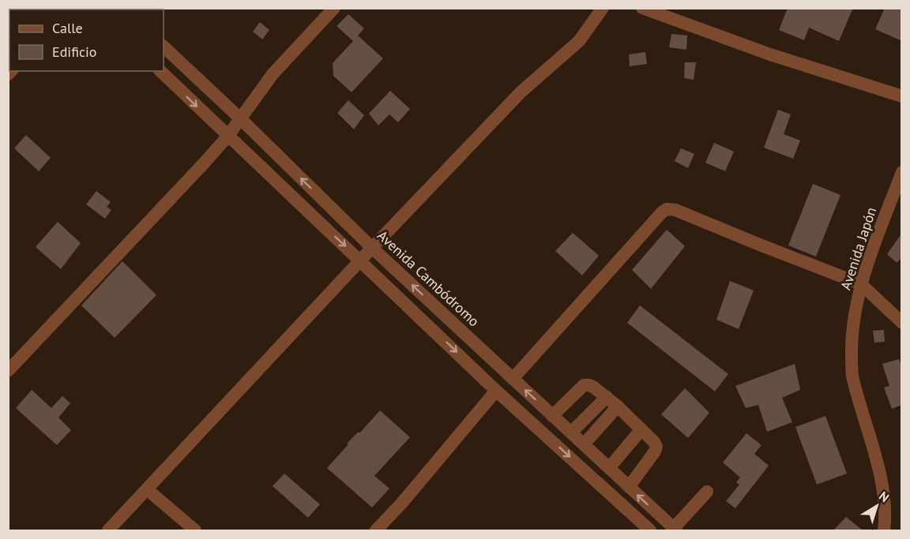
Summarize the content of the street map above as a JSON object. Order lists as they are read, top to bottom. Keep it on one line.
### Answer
{"streets":{"street":["Avenida Japón","Avenida Cambódromo"]},"legend":["Calle","Edificio"],"north":"top right"}
